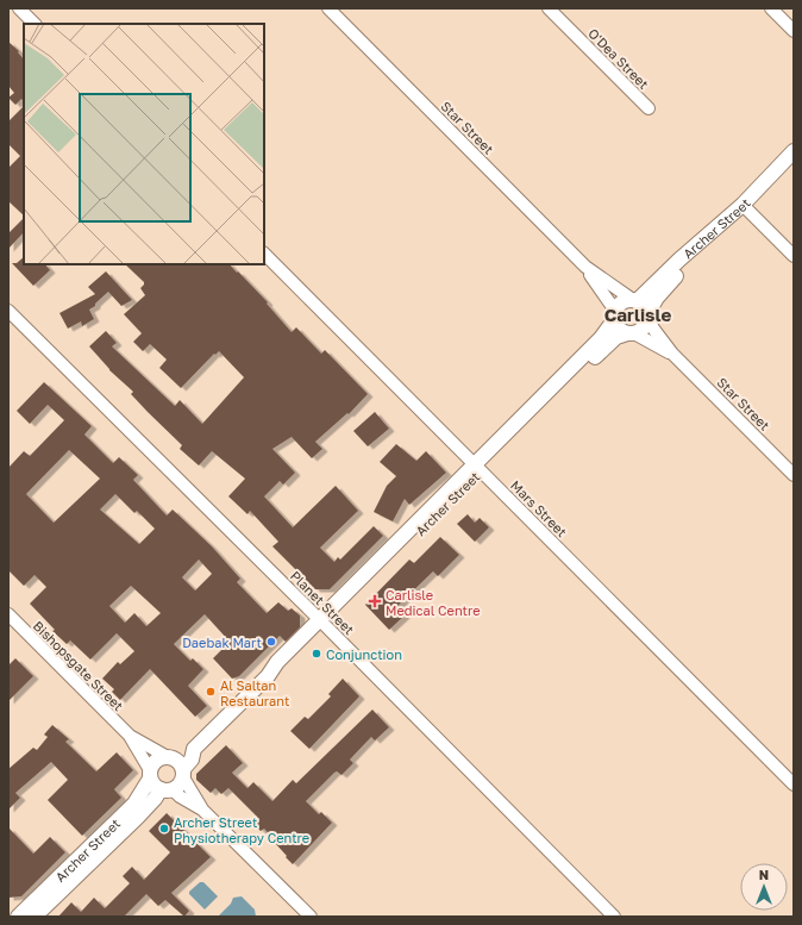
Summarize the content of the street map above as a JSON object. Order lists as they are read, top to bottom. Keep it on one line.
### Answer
{"streets":{"main road":["Archer Street"],"street":["O'Dea Street","Star Street","Mars Street","Planet Street","Bishopsgate Street"]},"crossings":[["Star Street","Archer Street"],["Archer Street","Mars Street"],["Archer Street","Planet Street"],["Archer Street","Bishopsgate Street"]],"districts":["Carlisle"],"places":{"health":["Carlisle Medical Centre"],"other":["Daebak Mart","Conjunction","Al Saltan Restaurant","Archer Street Physiotherapy Centre"]},"north":"top"}
